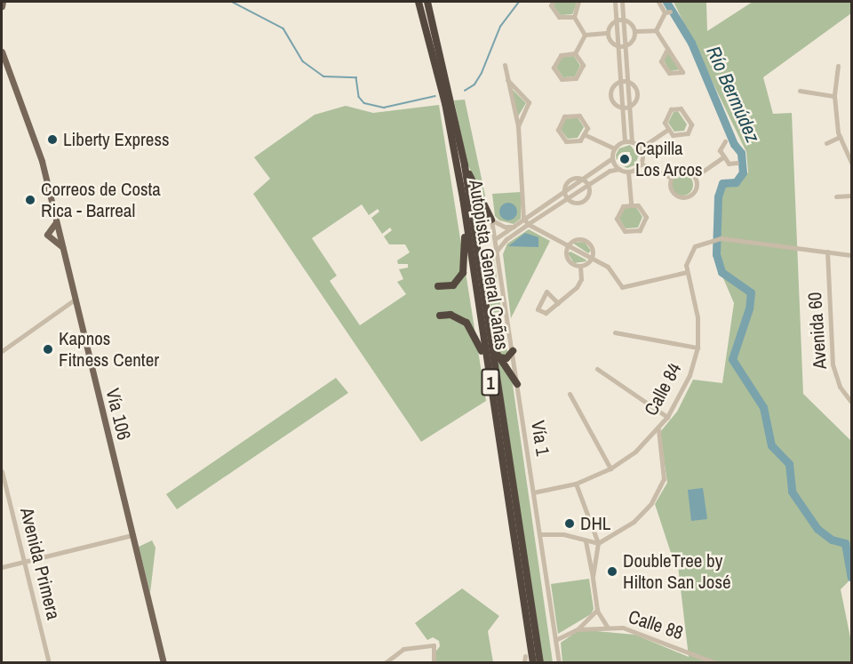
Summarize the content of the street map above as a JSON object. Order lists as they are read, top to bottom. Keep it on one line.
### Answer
{"streets":{"highway":["Autopista General Cañas","1"],"main road":["Vía 106"],"street":["Avenida 60","Calle 84","Vía 1","Avenida Primera","Calle 88"]},"crossings":[["Calle 84","Vía 1"],["Vía 1","Calle 88"]],"water":["Río Bermúdez"],"places":["Liberty Express","Capilla Los Arcos","Correos de Costa Rica - Barreal","Kapnos Fitness Center","DHL","DoubleTree by Hilton San José"]}
